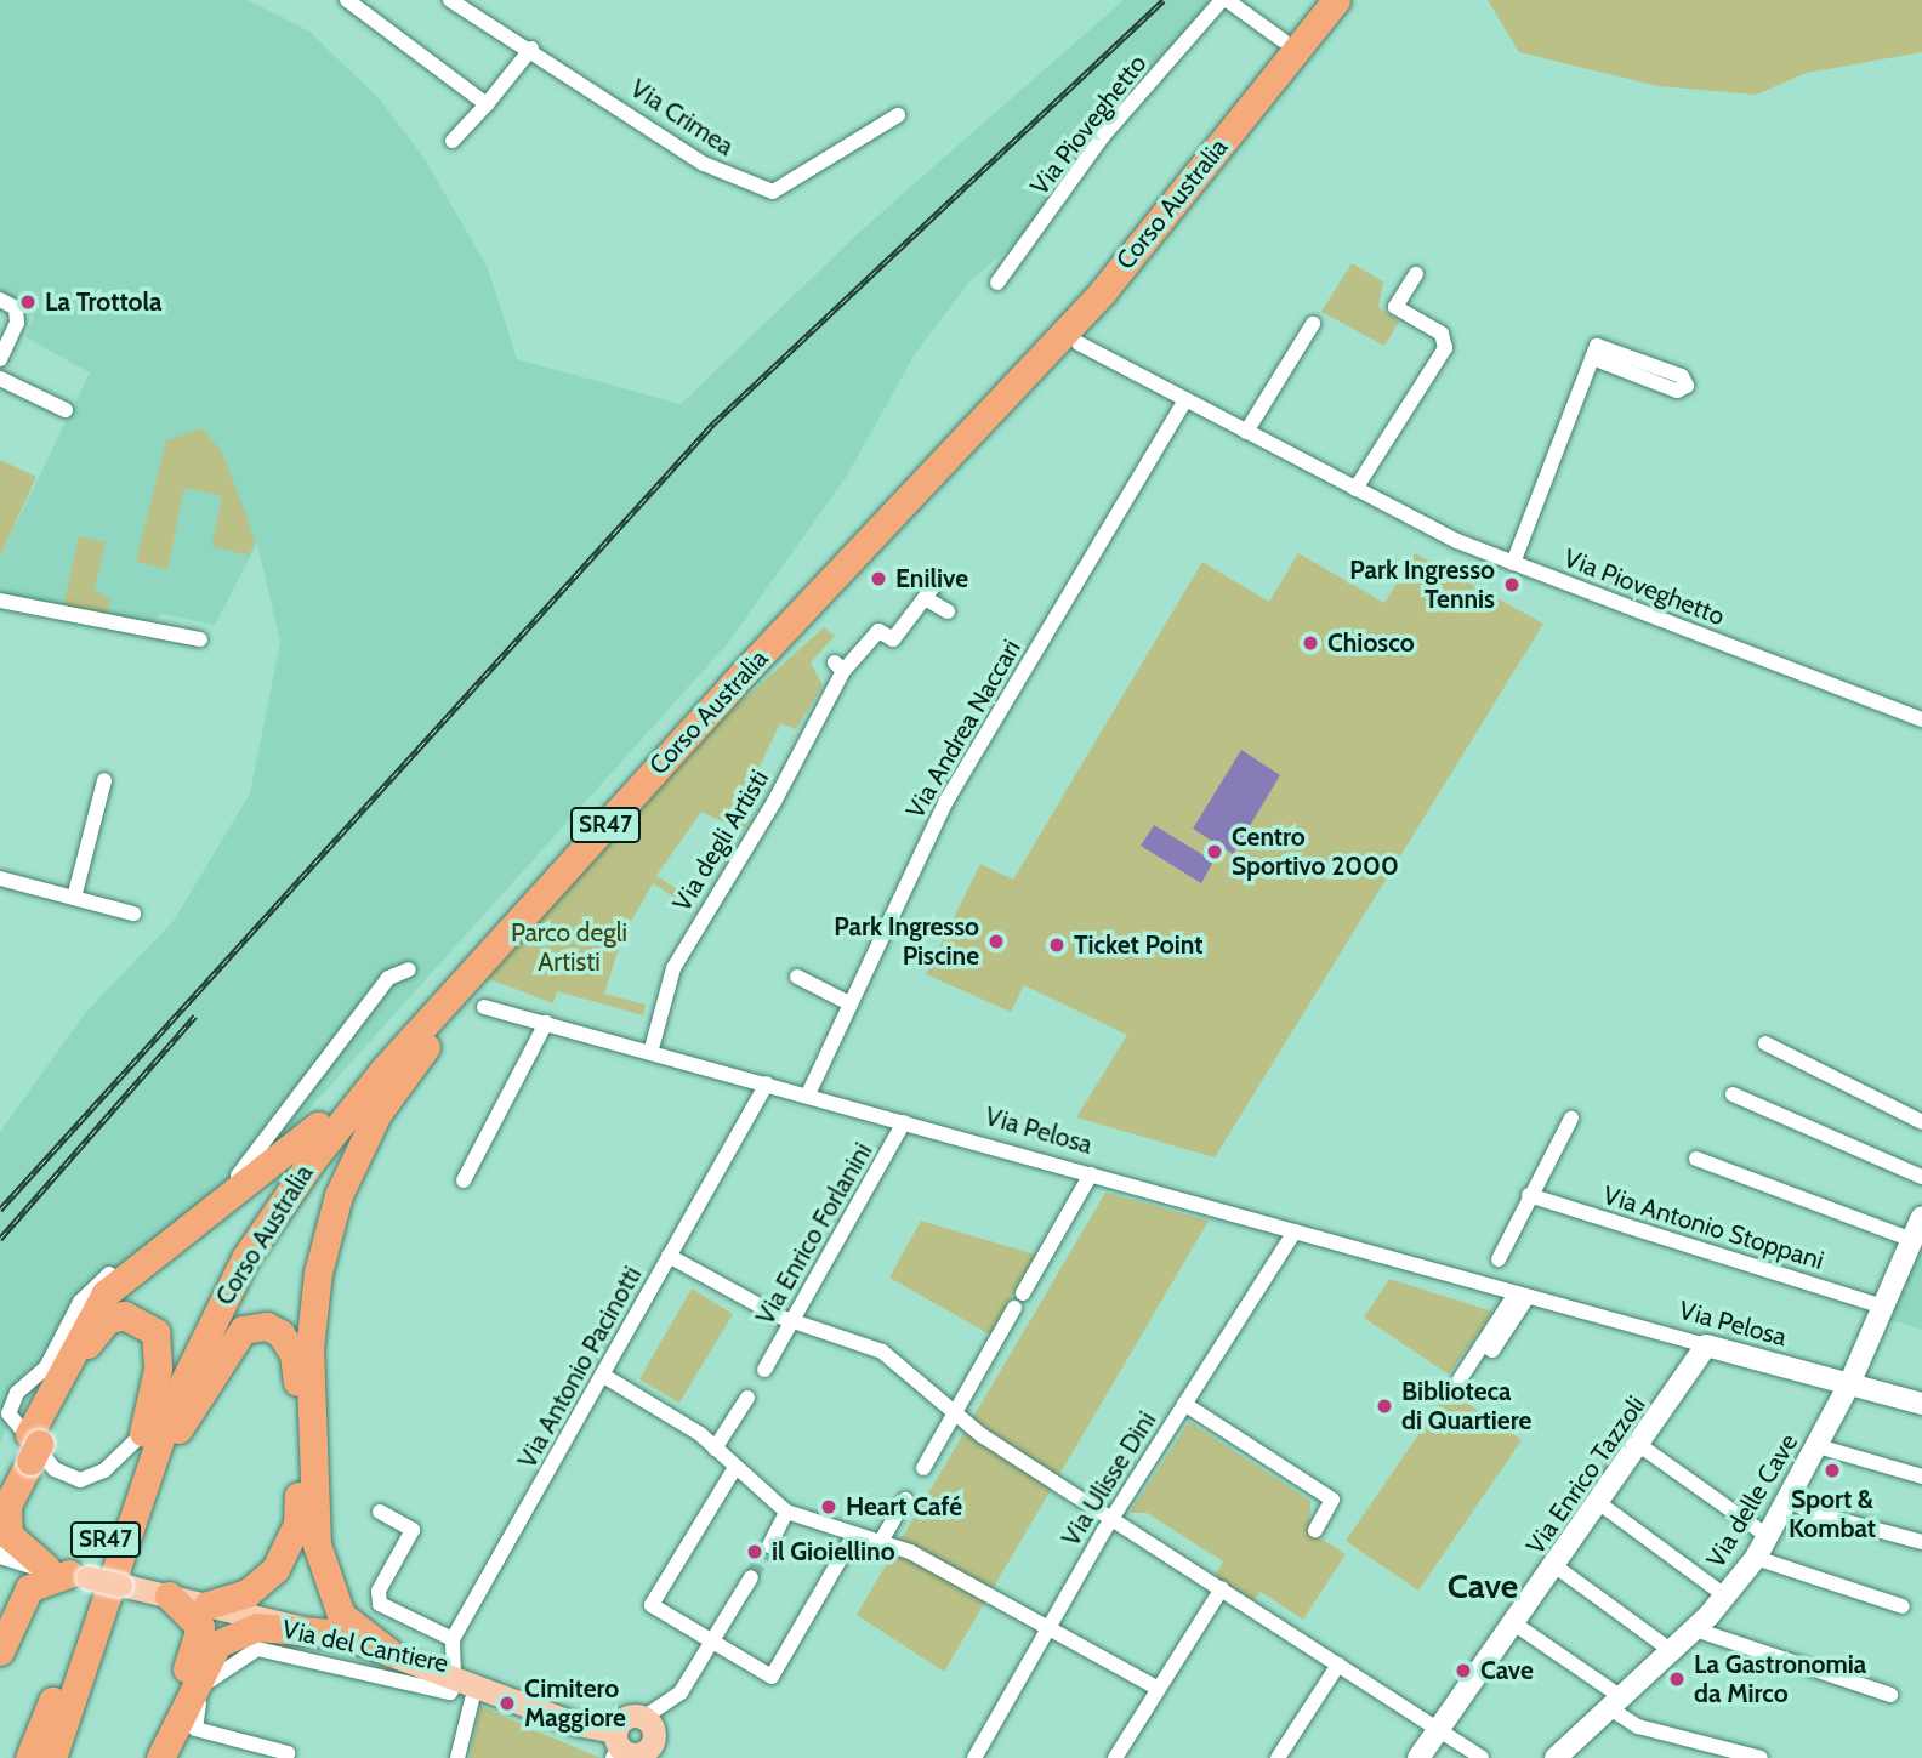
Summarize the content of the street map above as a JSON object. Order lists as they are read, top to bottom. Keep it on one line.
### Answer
{"streets":{"highway":["Corso Australia","SR47"],"street":["Via Crimea","Via Pioveghetto","Via Andrea Naccari","Via degli Artisti","Via Pelosa","Via Antonio Stoppani","Via Enrico Forlanini","Via Antonio Pacinotti","Via Enrico Tazzoli","Via Ulisse Dini","Via delle Cave","Via del Cantiere"]},"crossings":[["Via Pioveghetto","Corso Australia"],["Via Pioveghetto","Via Andrea Naccari"],["Via Andrea Naccari","Via Pelosa"],["Via degli Artisti","Via Pelosa"],["Via Pelosa","Via Enrico Forlanini"],["Via Pelosa","Via Antonio Pacinotti"],["Via Pelosa","Via Enrico Tazzoli"],["Via Pelosa","Via Ulisse Dini"],["Via Pelosa","Via delle Cave"],["Via Antonio Stoppani","Via delle Cave"]],"districts":["Cave"],"parks":["Parco degli Artisti"],"places":["La Trottola","Enilive","Park Ingresso Tennis","Chiosco","Centro Sportivo 2000","Park Ingresso Piscine","Ticket Point","Biblioteca di Quartiere","Sport & Kombat","Heart Café","il Gioiellino","Cave","La Gastronomia da Mirco","Cimitero Maggiore"]}
